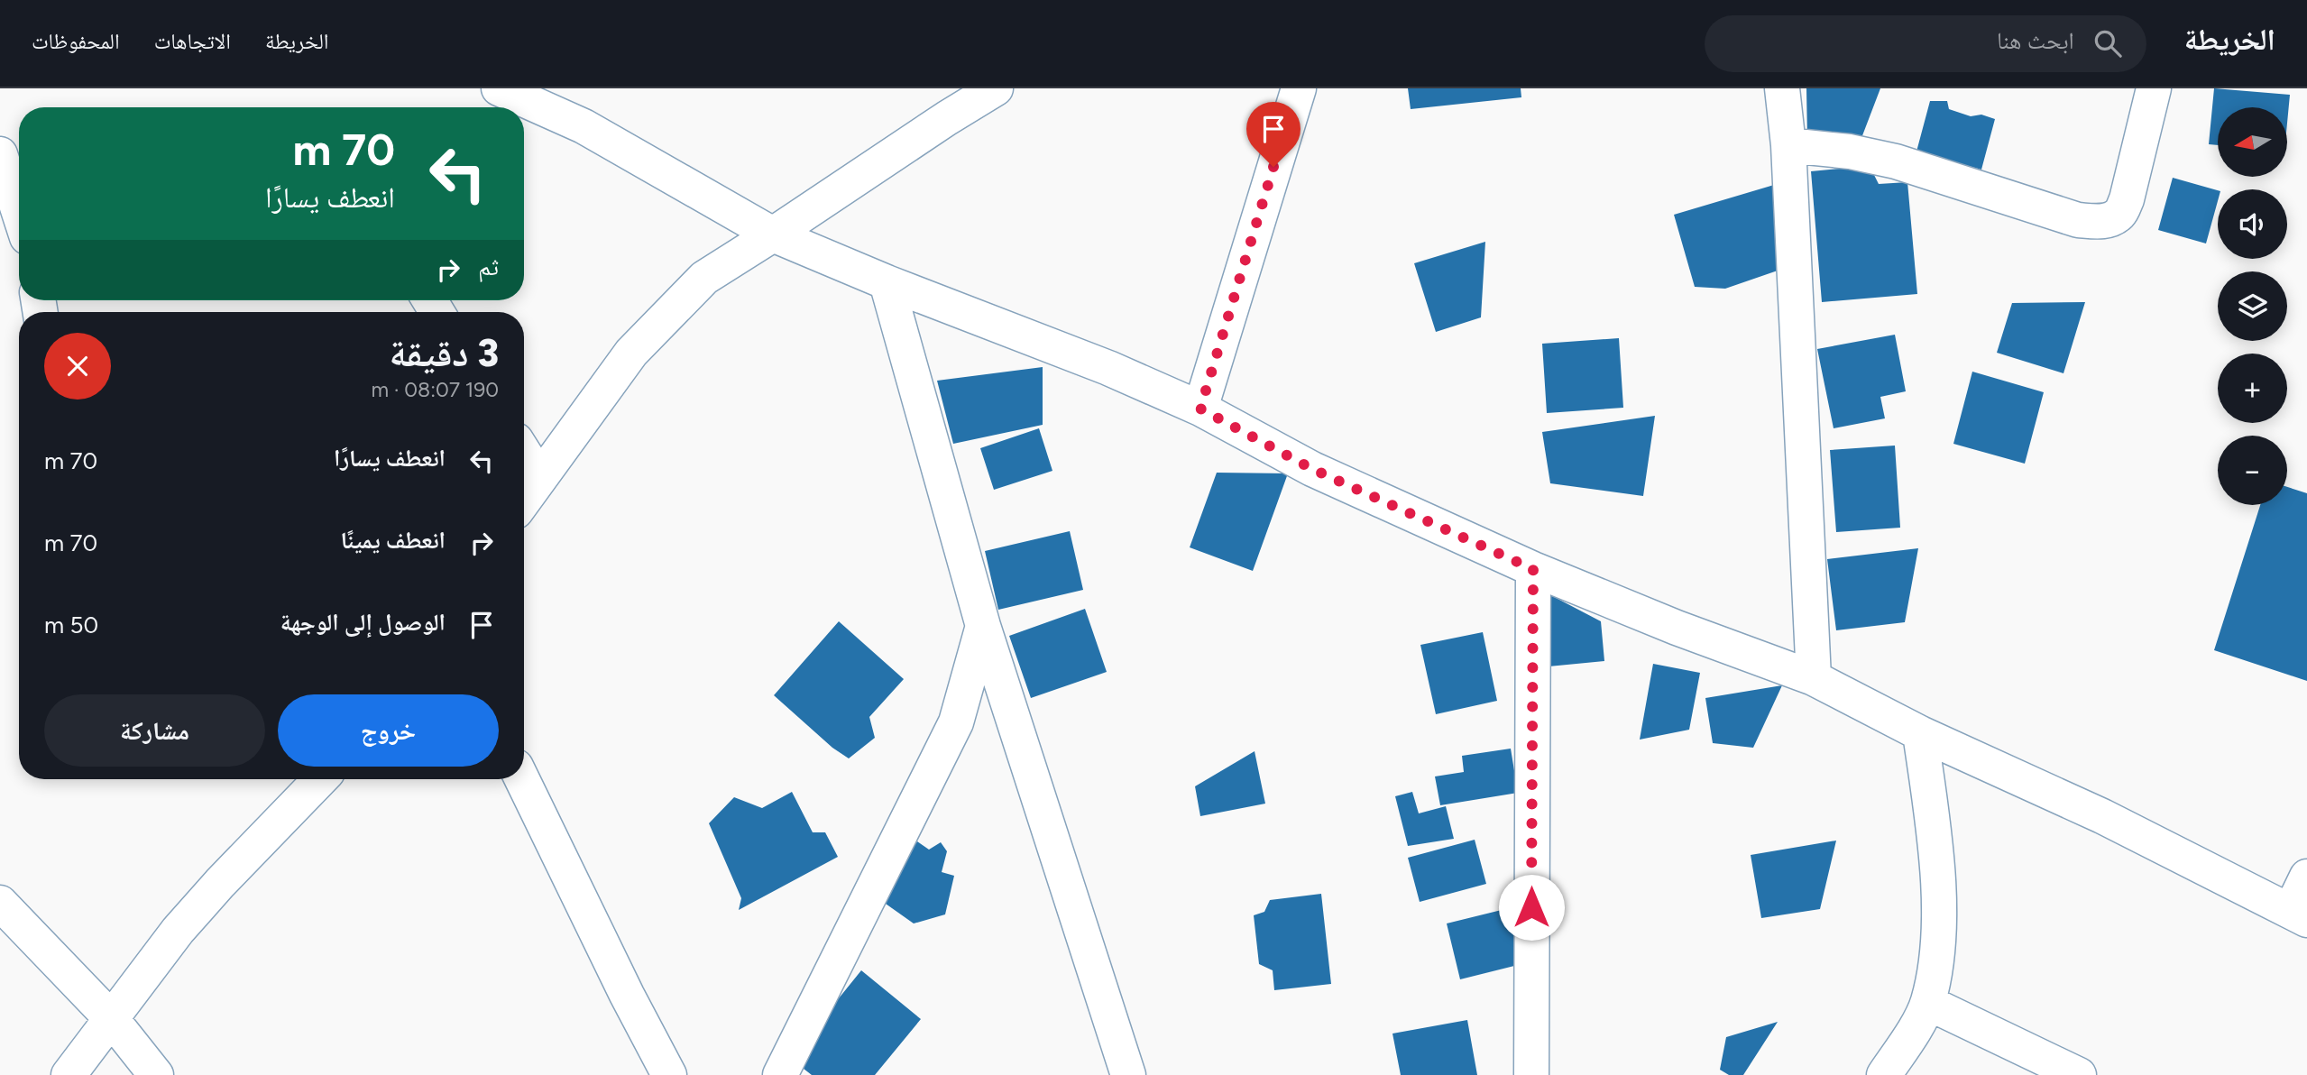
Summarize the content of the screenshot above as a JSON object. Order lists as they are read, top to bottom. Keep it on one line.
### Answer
{"north":"left","page":{"header":"الخريطة","search":"ابحث هنا","nav":["الخريطة","الاتجاهات","المحفوظات"],"map_buttons":["+","−"],"turn":["70 m","انعطف يسارًا"],"then":"ثم","heading":["3 دقيقة","190 m · 08:07"],"list":[{"name":"انعطف يسارًا","value":"70 m"},{"name":"انعطف يمينًا","value":"70 m"},{"name":"الوصول إلى الوجهة","value":"50 m"}],"buttons":["خروج","مشاركة"]}}
